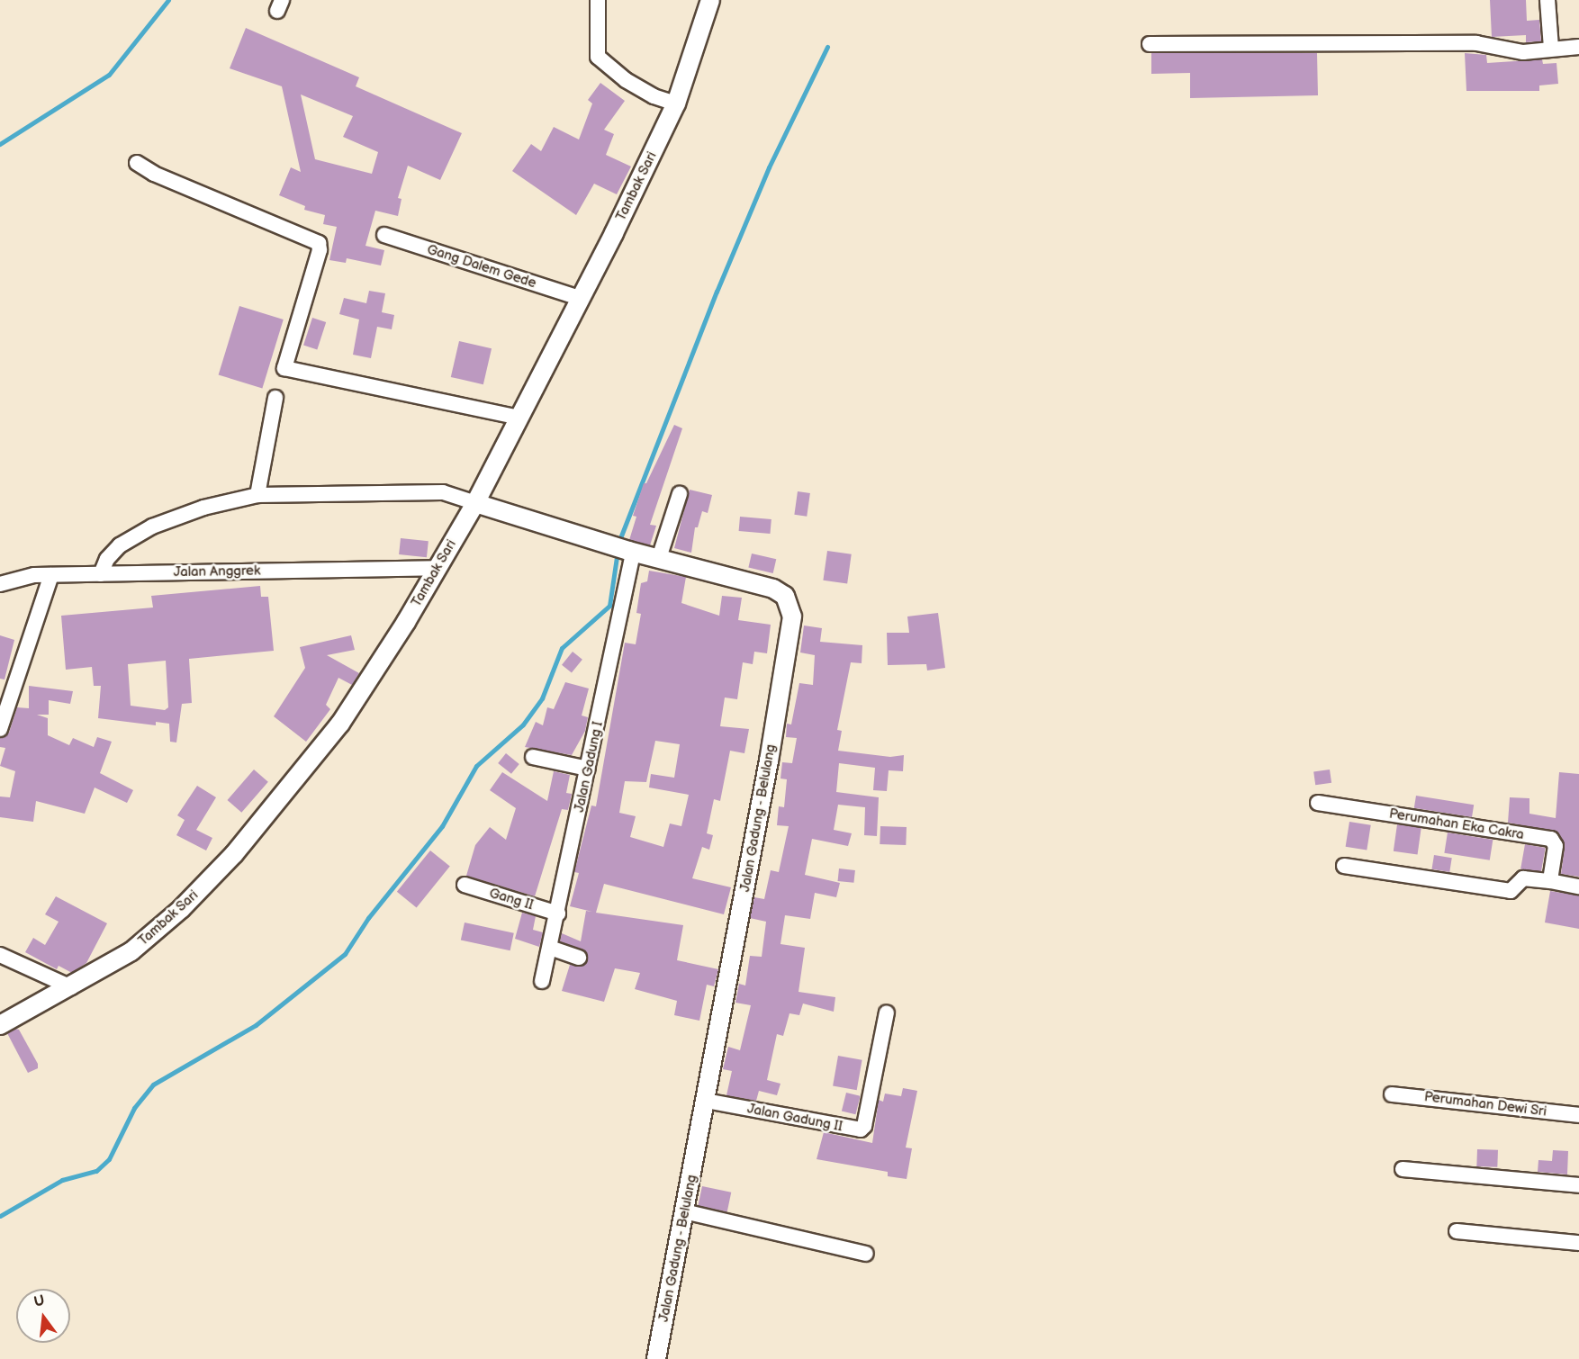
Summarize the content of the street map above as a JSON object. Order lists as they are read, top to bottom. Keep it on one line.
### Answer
{"streets":{"street":["Tambak Sari","Gang Dalem Gede","Jalan Anggrek","Jalan Gadung I","Jalan Gadung - Belulang","Perumahan Eka Cakra","Gang II","Perumahan Dewi Sri","Jalan Gadung II"]},"crossings":[["Tambak Sari","Gang Dalem Gede"],["Tambak Sari","Jalan Anggrek"],["Tambak Sari","Jalan Gadung - Belulang"],["Jalan Gadung I","Jalan Gadung - Belulang"],["Jalan Gadung I","Gang II"],["Jalan Gadung - Belulang","Jalan Gadung II"]],"north":"top"}
